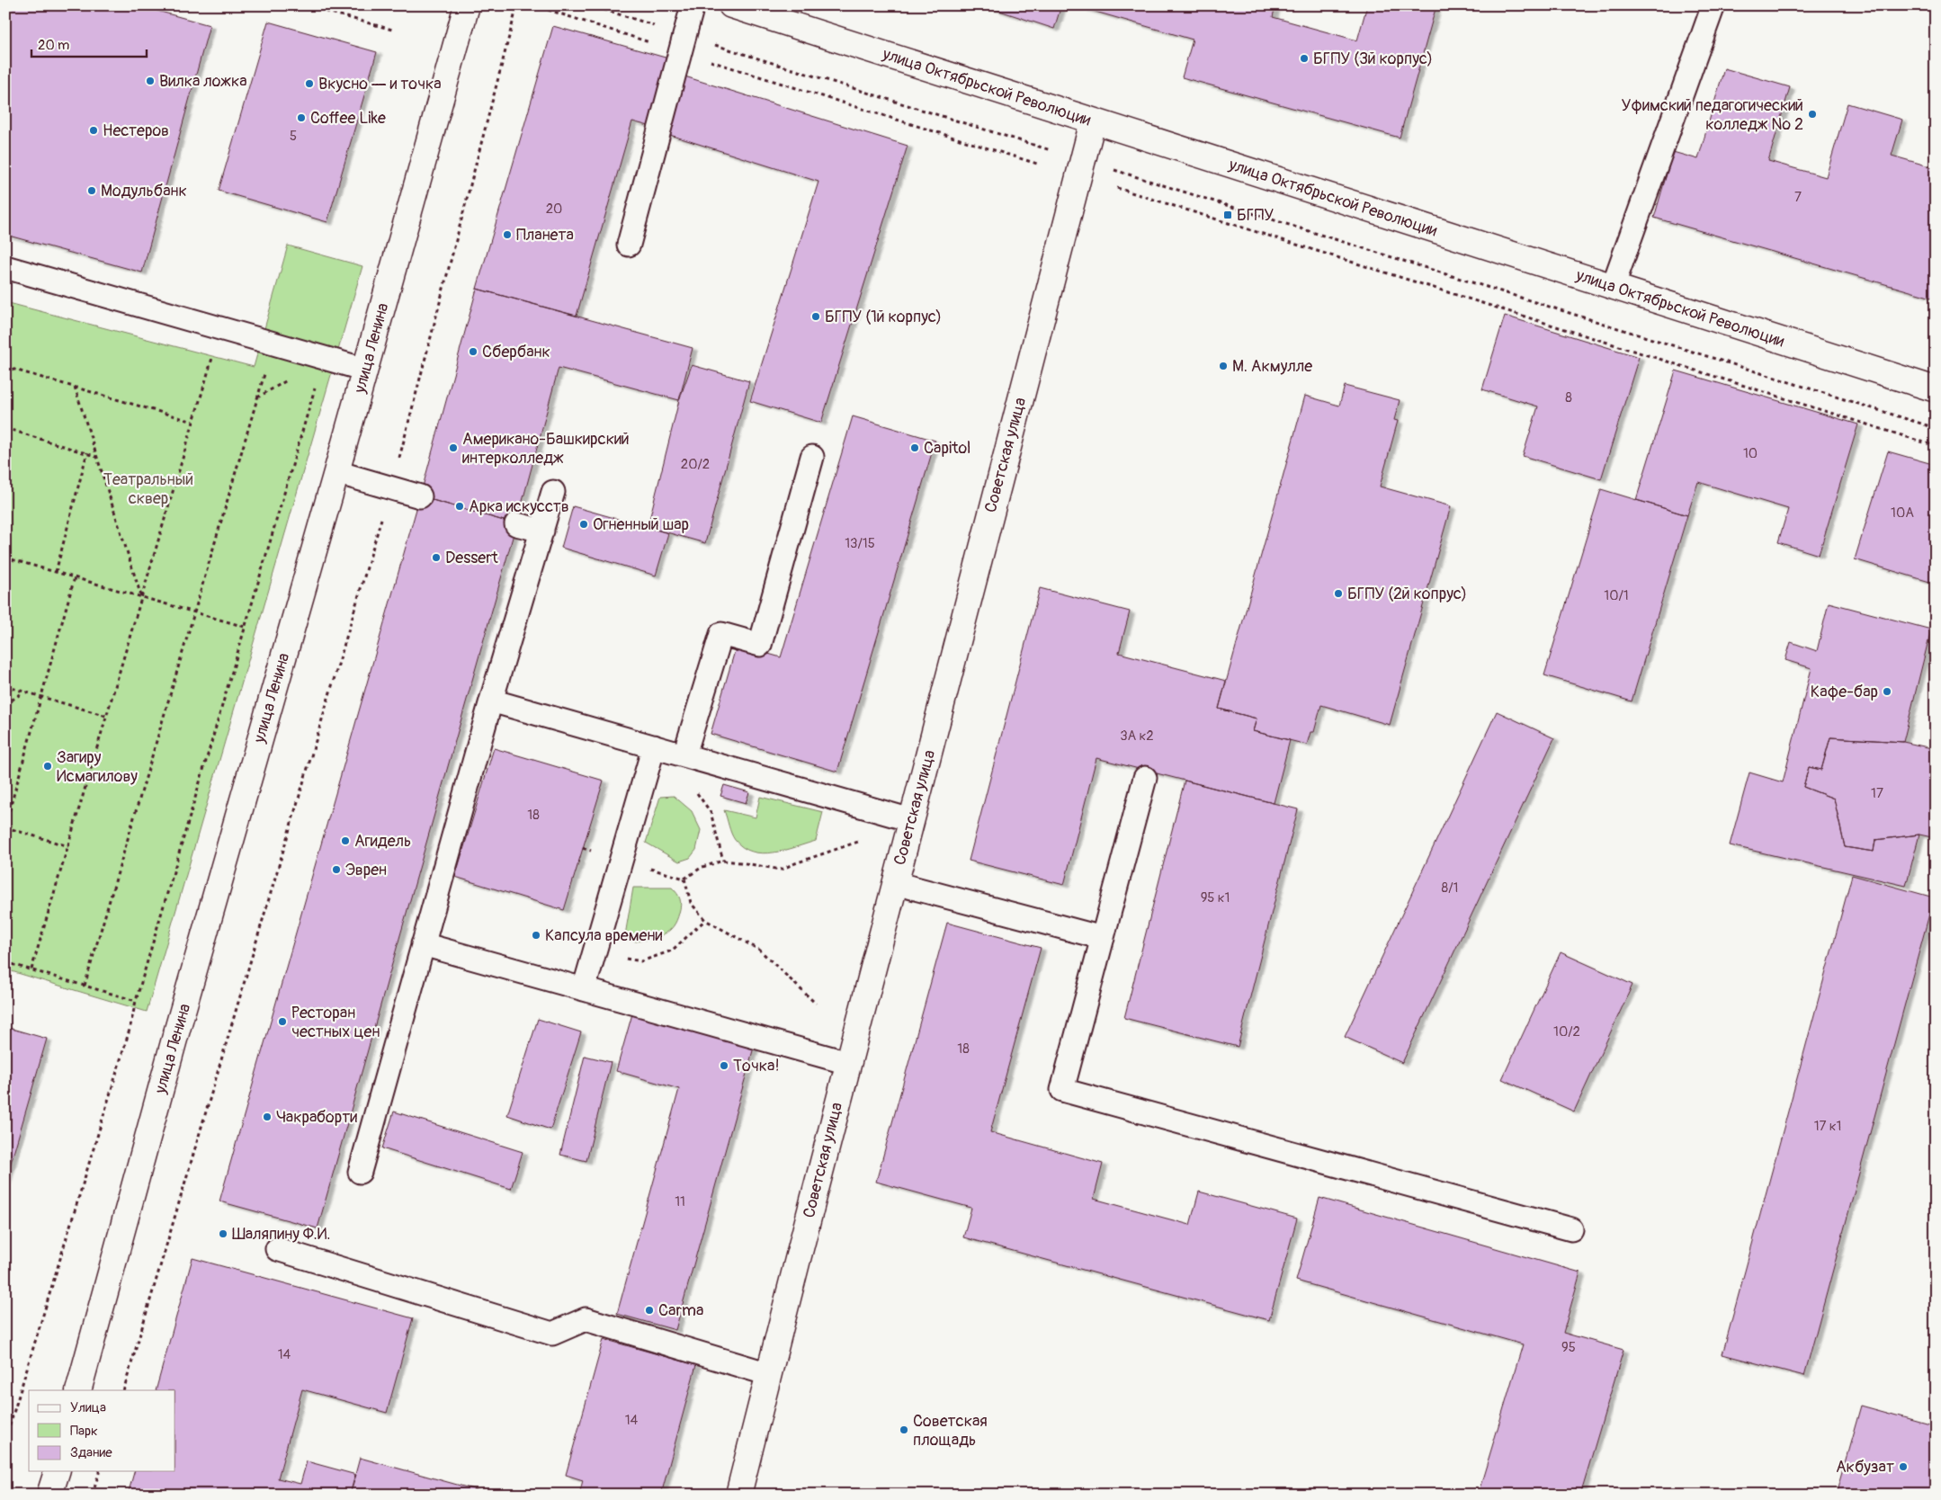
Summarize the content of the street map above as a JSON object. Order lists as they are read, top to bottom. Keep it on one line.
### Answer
{"streets":{"street":["улица Октябрьской Революции","улица Ленина","Советская улица"]},"crossings":[["улица Октябрьской Революции","Советская улица"]],"parks":["Театральный сквер"],"places":{"other":["БГПУ (3й корпус)","Вилка ложка","Вкусно — и точка","Уфимский педагогический колледж № 2","Coffee Like","Нестеров","Модульбанк","Планета","БГПУ (1й корпус)","Сбербанк","М. Акмулле","Американо-Башкирский интерколледж","Capitol","Арка искусств","Огненный шар","Dessert","БГПУ (2й копрус)","Кафе-бар","Загиру Исмагилову","Агидель","Эврен","Капсула времени","Ресторан честных цен","Точка!","Чакраборти","Шаляпину Ф.И.","Carma","Советская площадь","Акбузат"],"transit":["БГПУ"]},"house_numbers":["5","7","20","8","10","20/2","10А","13/15","10/1","3А к2","17","18","8/1","95 к1","10/2","18","17 к1","11","95","14","14"],"legend":["Улица","Парк","Здание"],"scale_bar":"20 m"}
